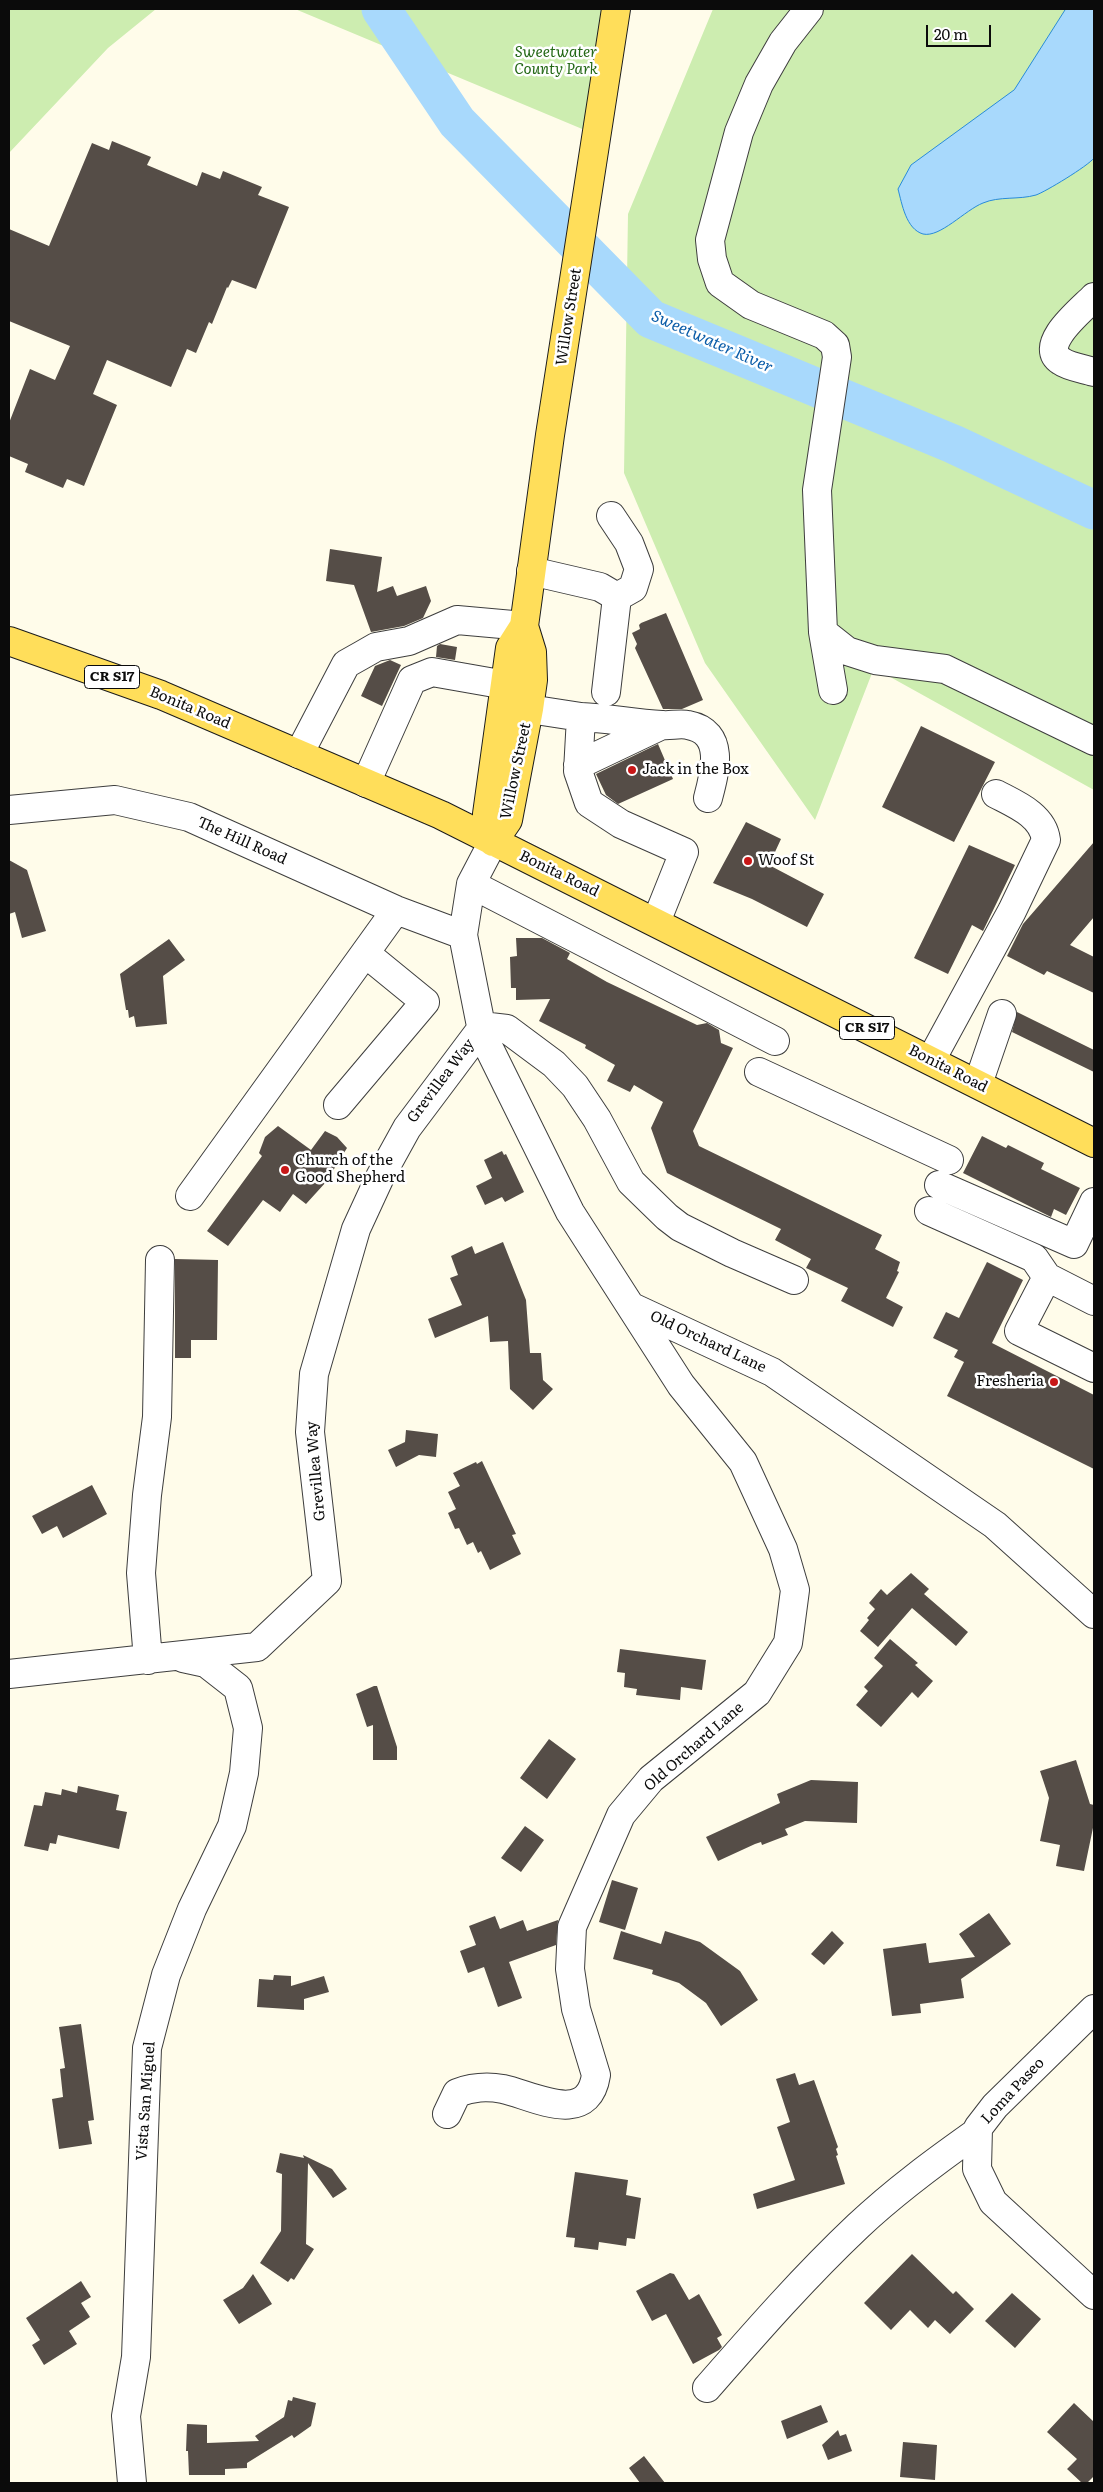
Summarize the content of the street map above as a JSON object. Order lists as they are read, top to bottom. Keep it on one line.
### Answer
{"streets":{"main road":["Willow Street","CR S17","Bonita Road"],"street":["The Hill Road","Grevillea Way","Old Orchard Lane","Loma Paseo","Vista San Miguel"]},"crossings":[["Willow Street","Bonita Road"],["Willow Street","Old Orchard Lane"],["Bonita Road","Old Orchard Lane"],["The Hill Road","Old Orchard Lane"],["Grevillea Way","Old Orchard Lane"],["Grevillea Way","Vista San Miguel"]],"water":["Sweetwater River"],"parks":["Sweetwater County Park"],"places":["Jack in the Box","Woof St","Church of the Good Shepherd","Fresheria"],"scale_bar":"20 m"}
